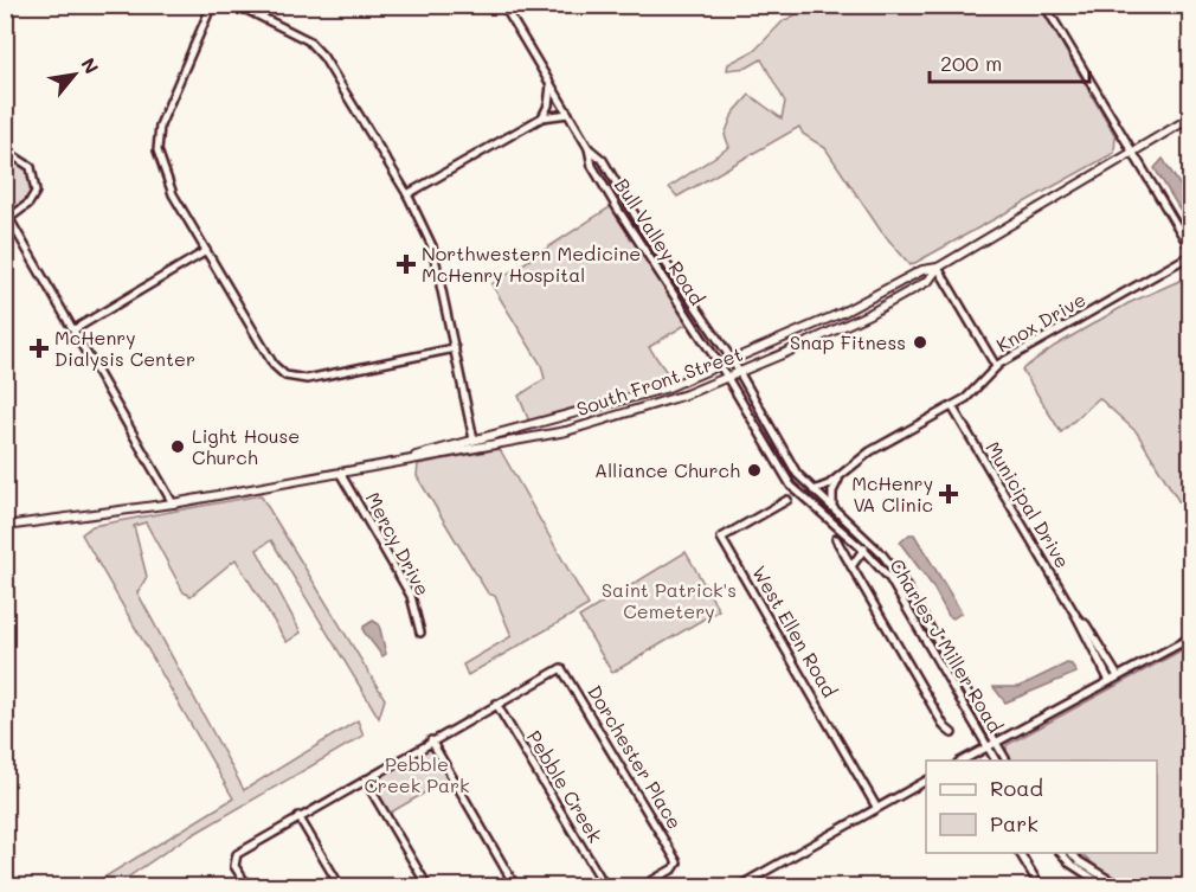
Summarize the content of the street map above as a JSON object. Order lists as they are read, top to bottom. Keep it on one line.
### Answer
{"streets":{"main road":["South Front Street"],"street":["Bull Valley Road","Knox Drive","Municipal Drive","Mercy Drive","West Ellen Road","Charles J Miller Road","Dorchester Place","Pebble Creek"]},"crossings":[["Bull Valley Road","Knox Drive"],["Bull Valley Road","South Front Street"],["Bull Valley Road","Charles J Miller Road"],["Knox Drive","Municipal Drive"],["South Front Street","Mercy Drive"],["Dorchester Place","Pebble Creek"]],"parks":["Saint Patrick's Cemetery","Pebble Creek Park"],"places":{"health":["Northwestern Medicine McHenry Hospital","McHenry Dialysis Center","McHenry VA Clinic"],"other":["Snap Fitness","Light House Church","Alliance Church"]},"legend":["Road","Park"],"scale_bar":"200 m","north":"top right"}
